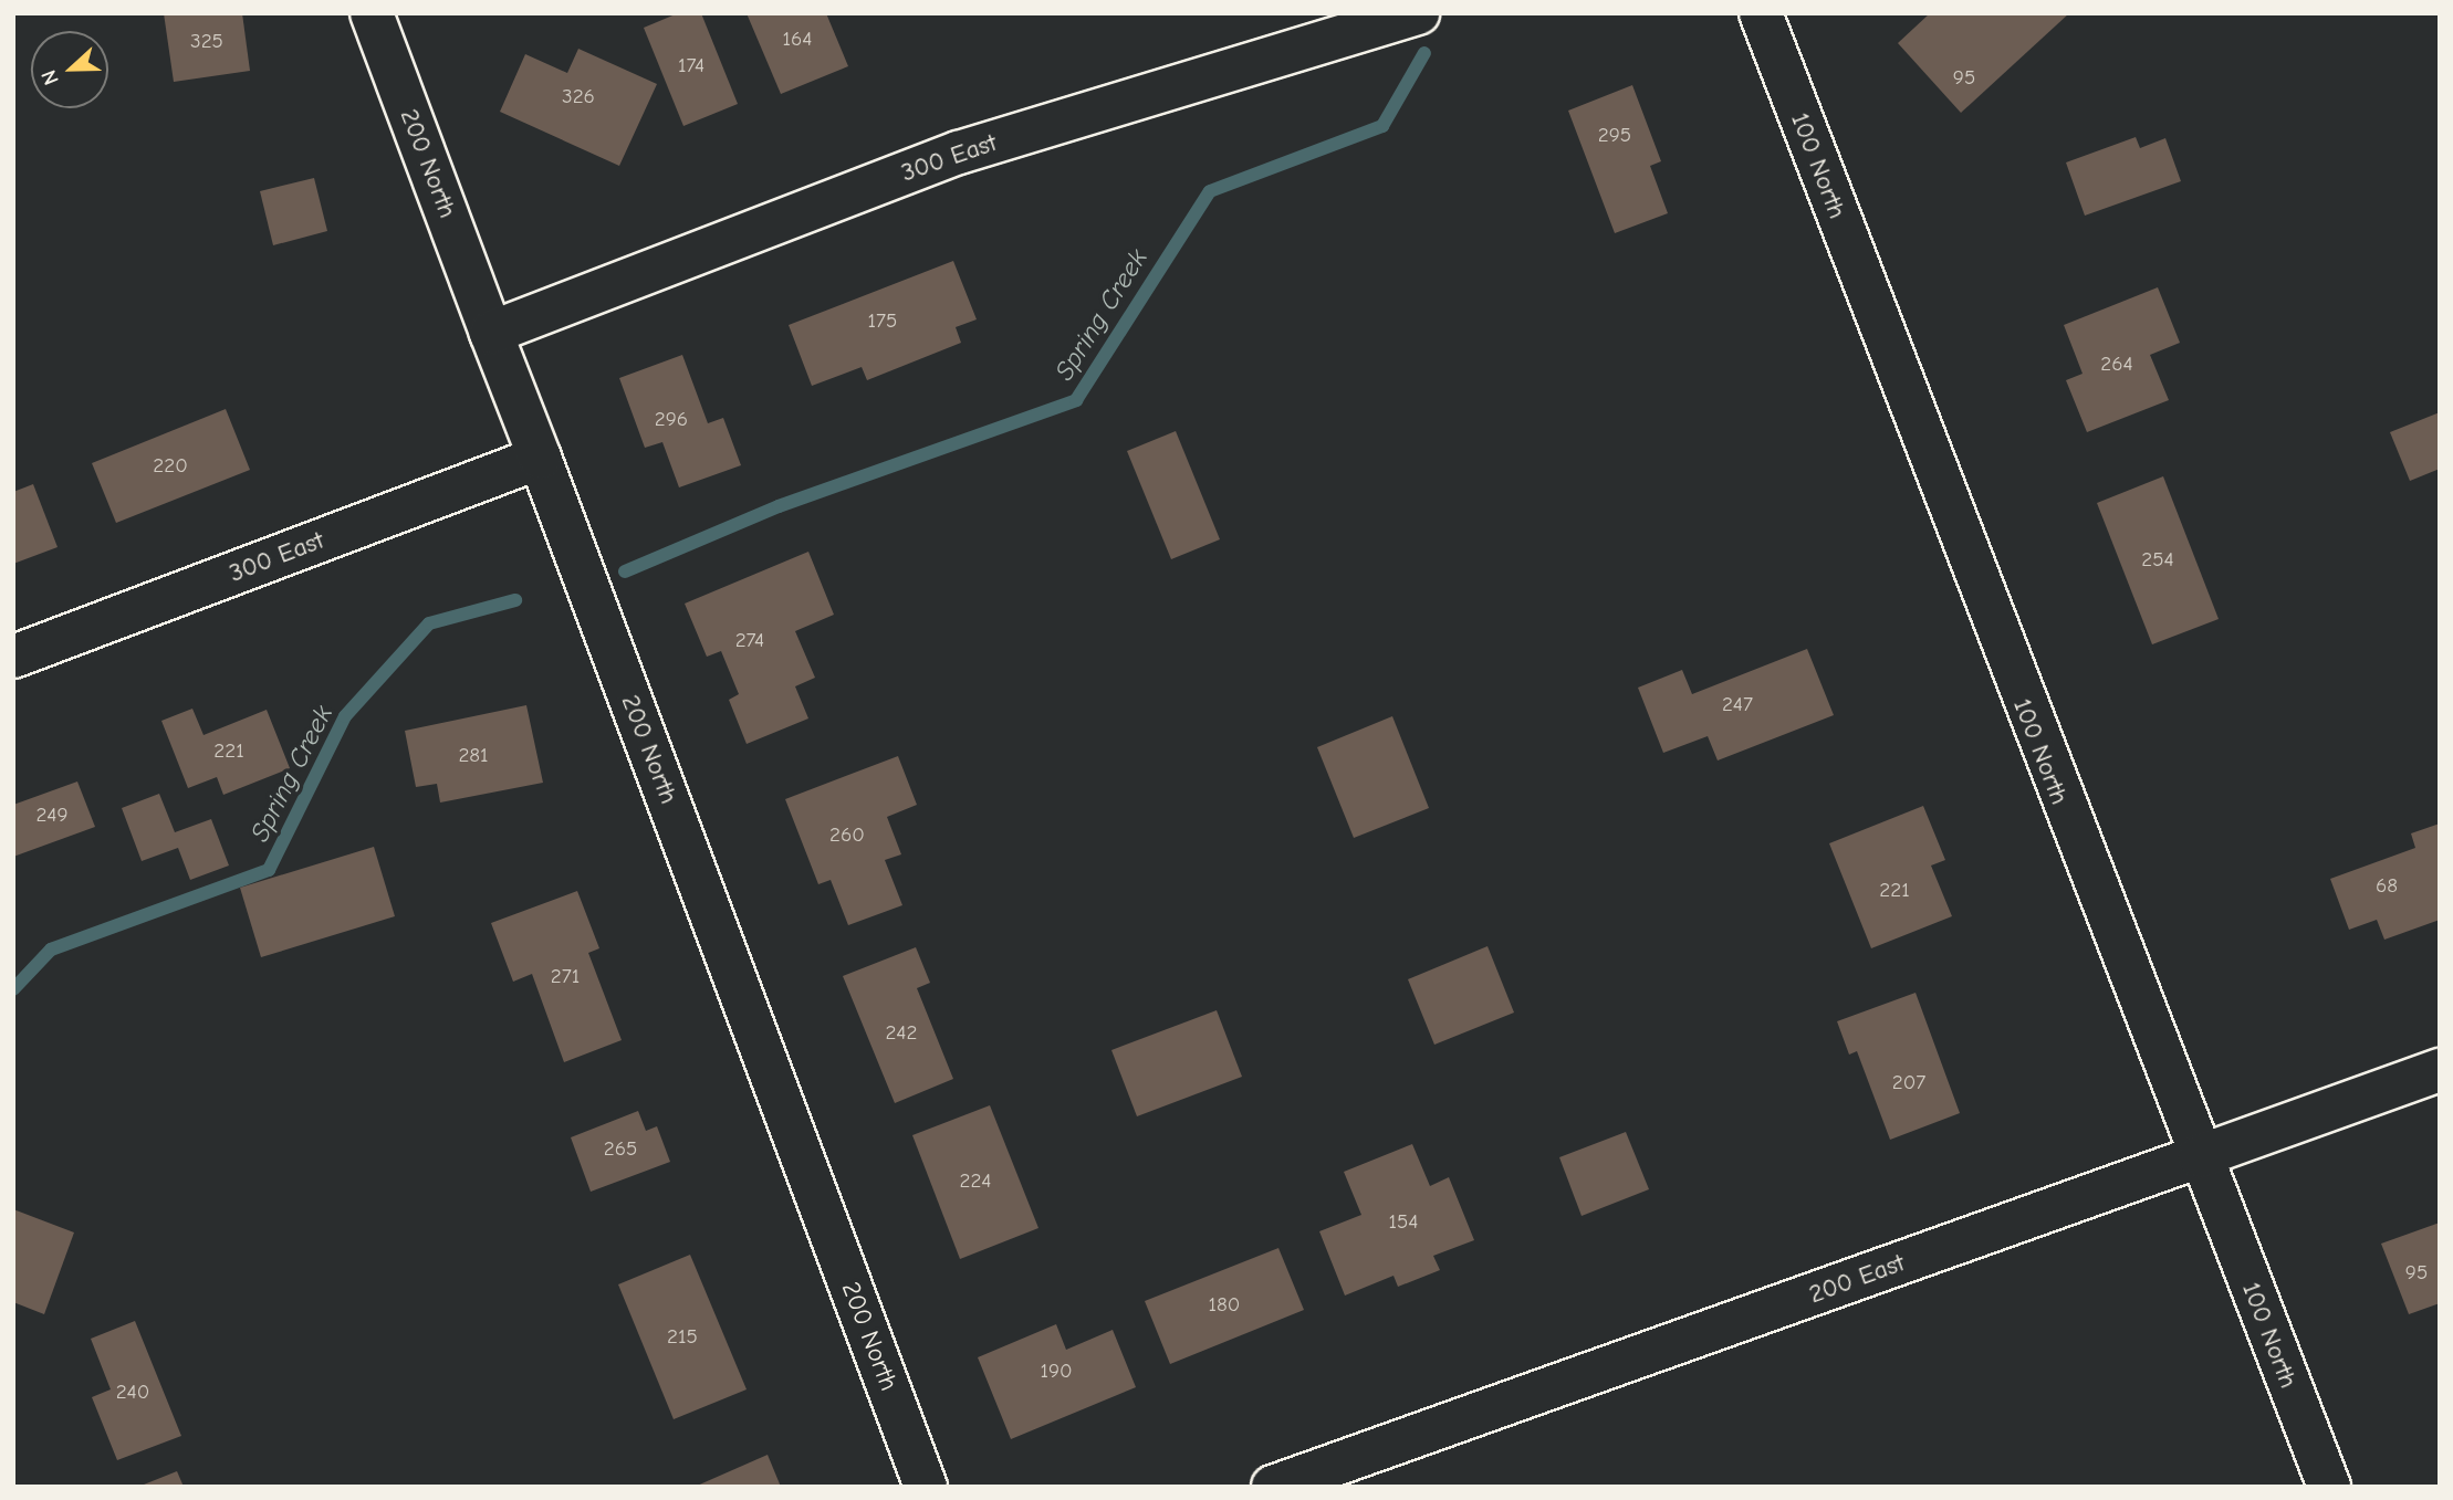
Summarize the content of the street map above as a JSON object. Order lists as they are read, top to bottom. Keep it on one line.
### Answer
{"streets":{"street":["300 East","200 North","100 North","200 East"]},"crossings":[["300 East","200 North"],["100 North","200 East"]],"water":["Spring Creek"],"house_numbers":["164","325","174","95","326","295","175","264","296","220","254","274","247","221","281","249","260","68","221","271","242","207","265","224","154","95","180","215","190","240"],"north":"left"}
